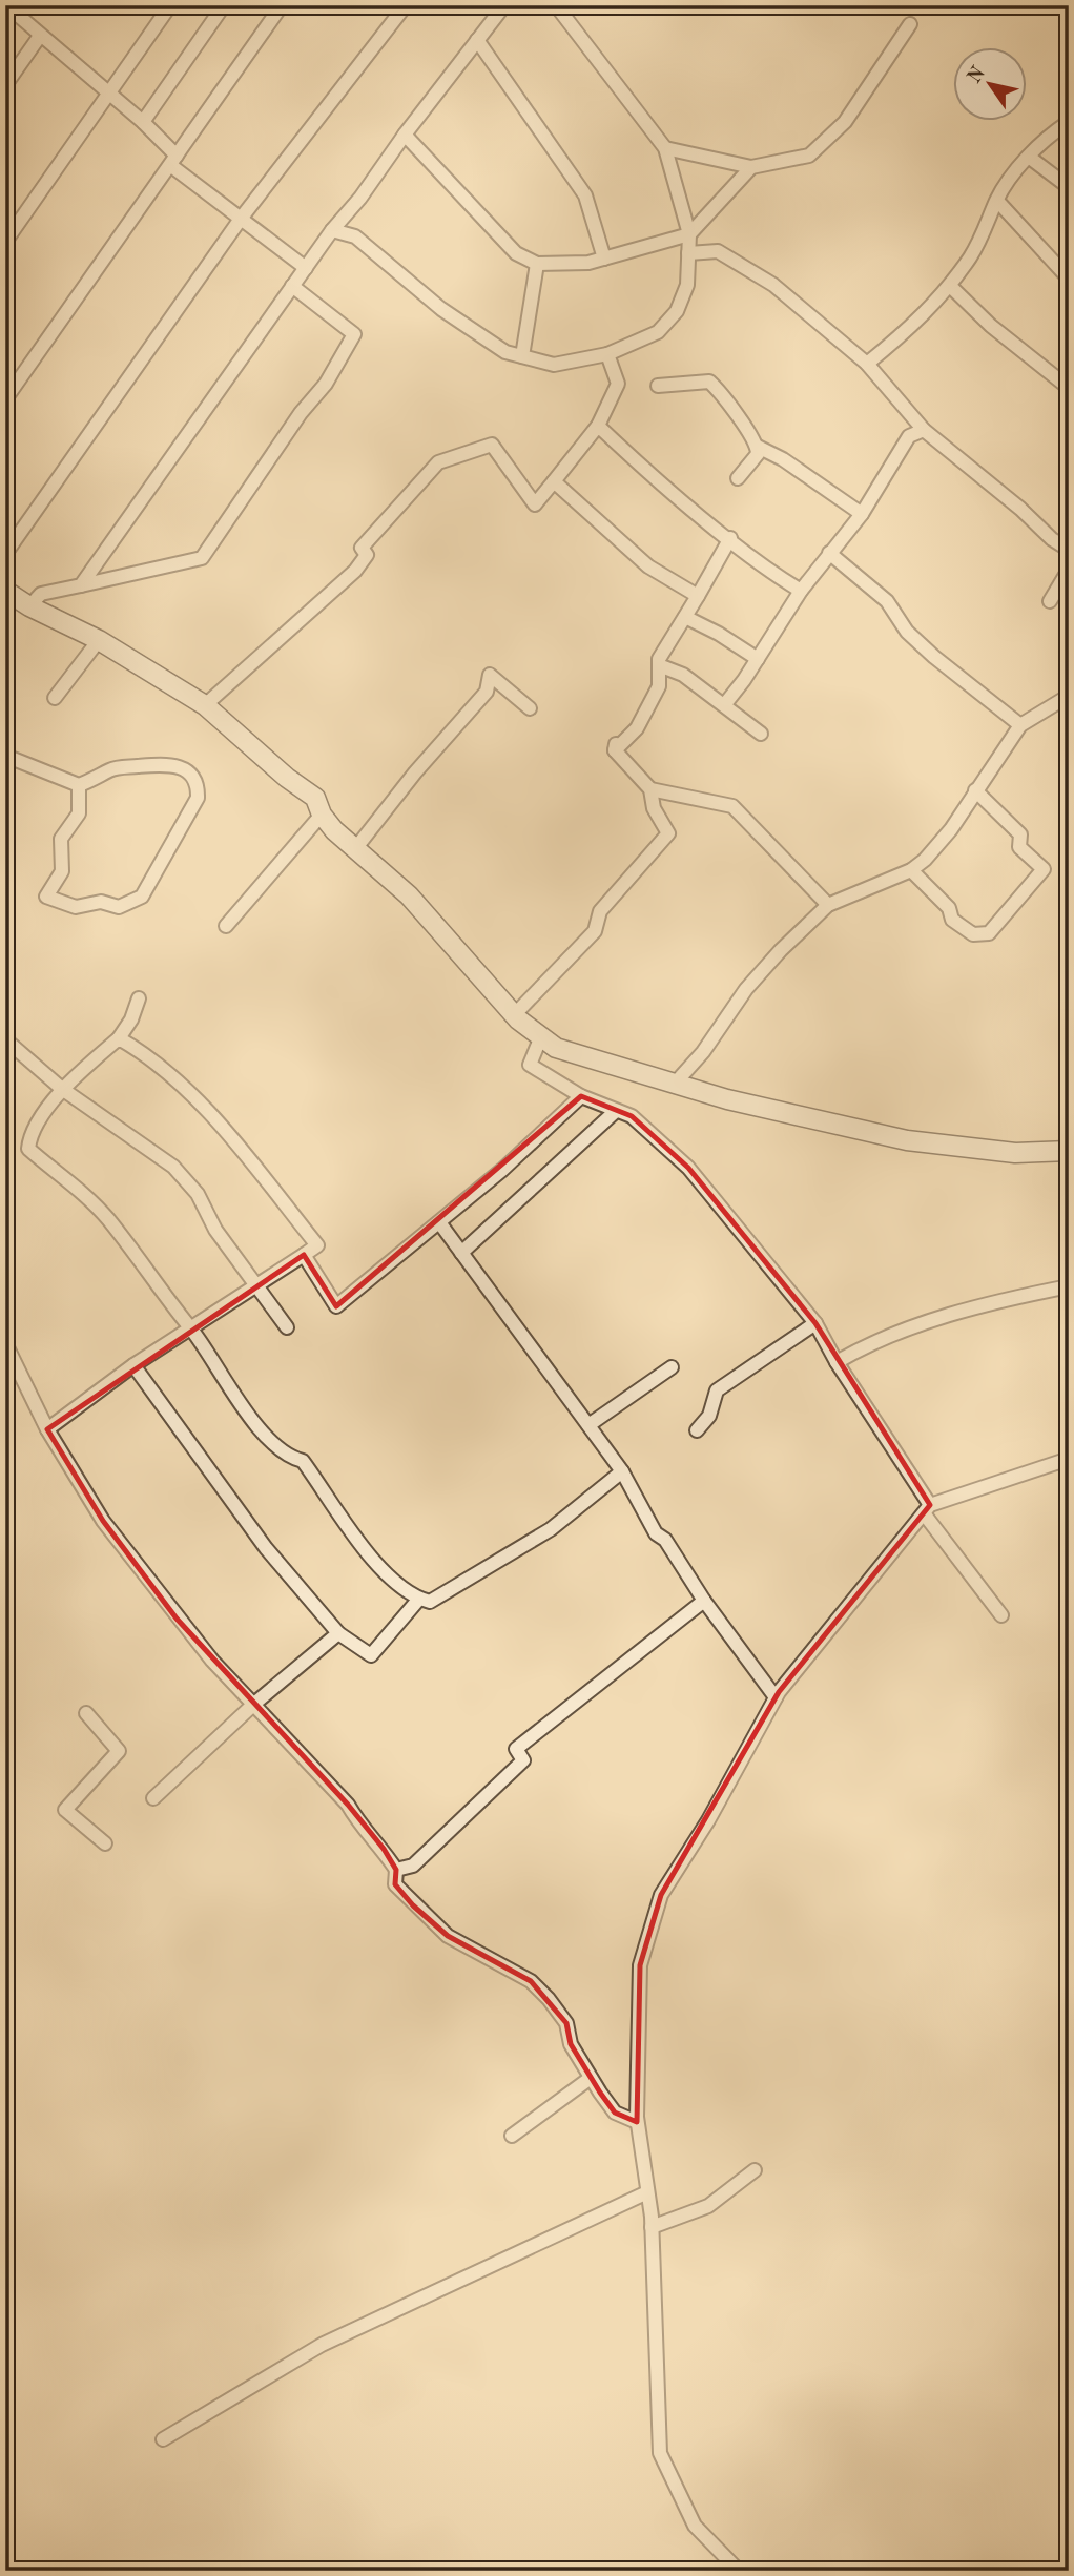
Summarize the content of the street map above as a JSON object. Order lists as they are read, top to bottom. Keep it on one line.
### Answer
{"north":"top left"}
